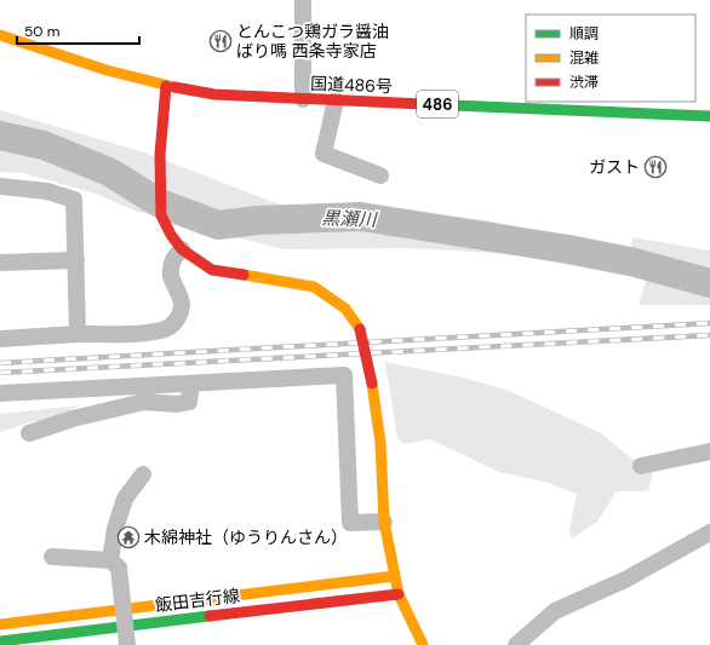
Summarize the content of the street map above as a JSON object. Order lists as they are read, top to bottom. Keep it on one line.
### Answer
{"streets":{"main road":["国道486号","486","飯田吉行線"]},"water":["黒瀬川"],"places":{"restaurant":["とんこつ鶏ガラ醤油 ばり嗎 西条寺家店","ガスト"],"temple":["木綿神社（ゆうりんさん）"]},"legend":["順調","混雑","渋滞"],"scale_bar":"50 m"}
